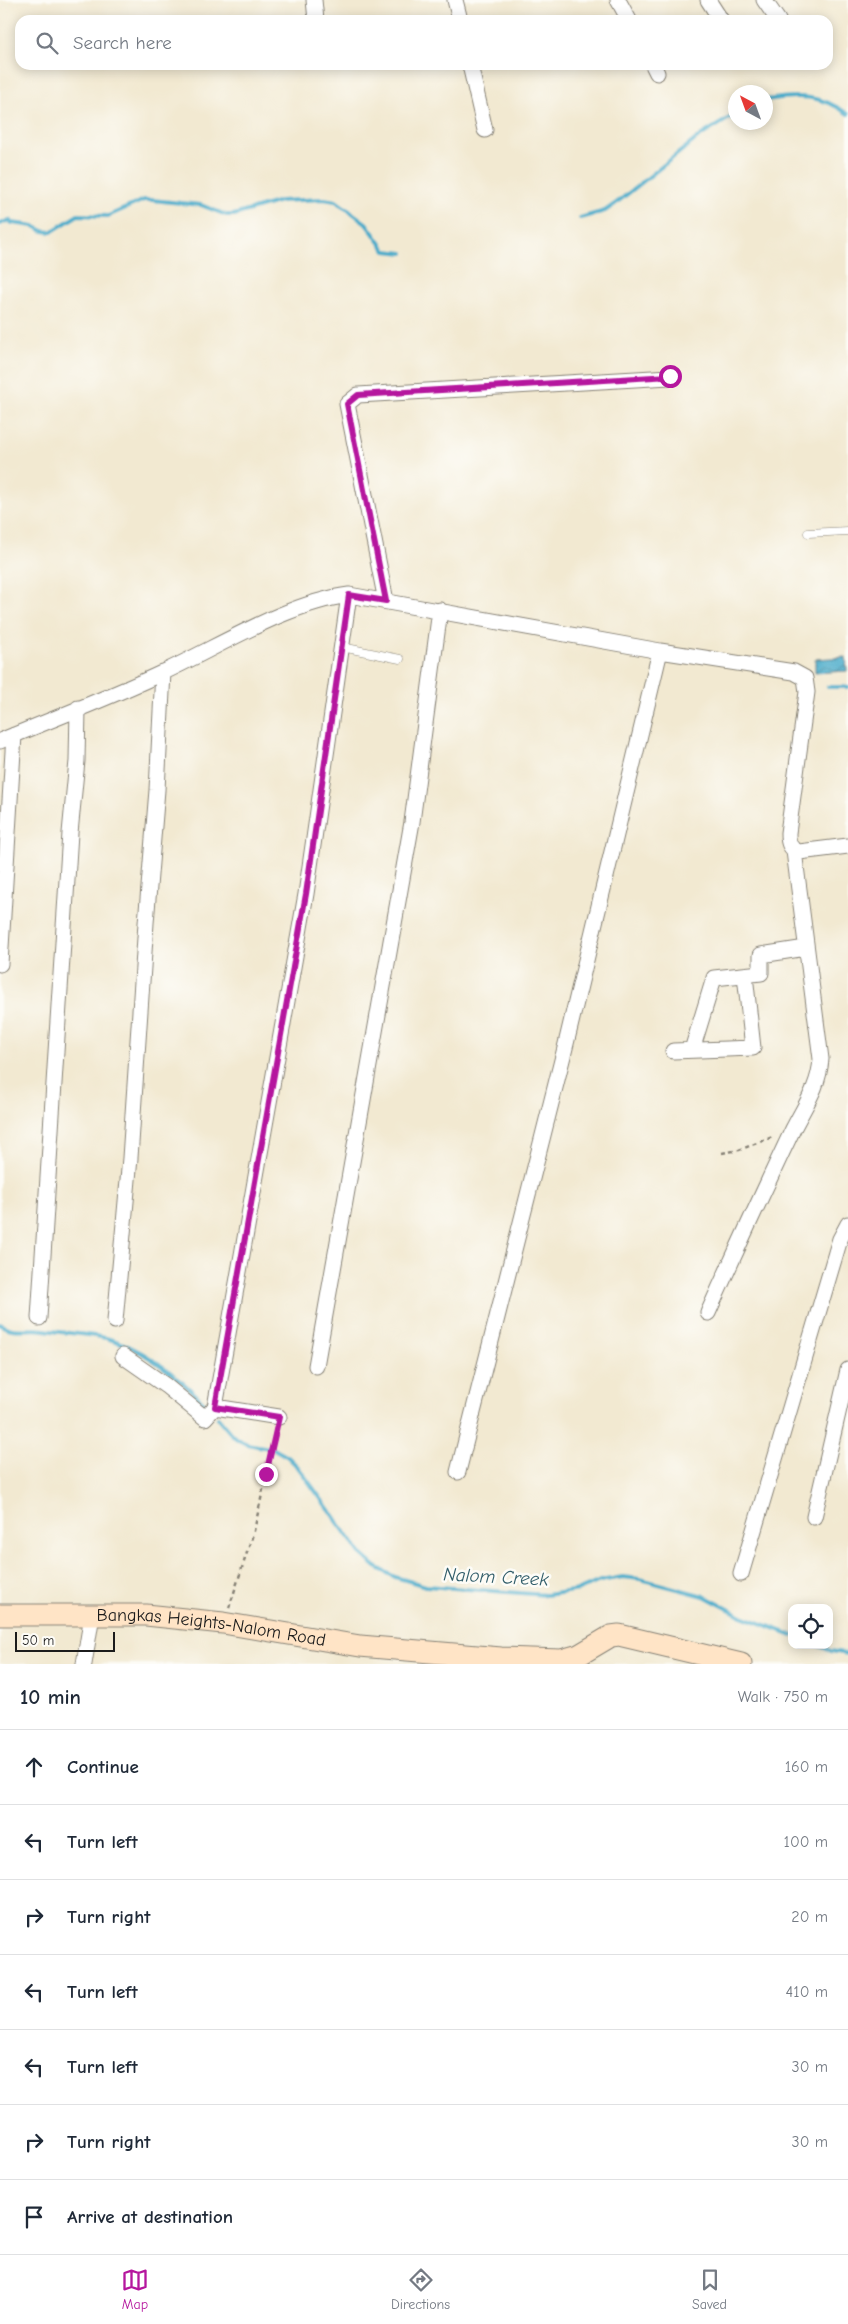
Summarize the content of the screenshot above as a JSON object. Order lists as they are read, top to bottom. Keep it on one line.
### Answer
{"streets":{"street":["Bangkas Heights-Nalom Road"]},"water":["Nalom Creek"],"scale_bar":"50 m","north":"top left","page":{"search":"Search here","scale":"50 m","heading":["10 min","Walk · 750 m"],"list":[["Continue","160 m"],["Turn left","100 m"],["Turn right","20 m"],["Turn left","410 m"],["Turn left","30 m"],["Turn right","30 m"],"Arrive at destination"],"nav":["Map","Directions","Saved"]}}
